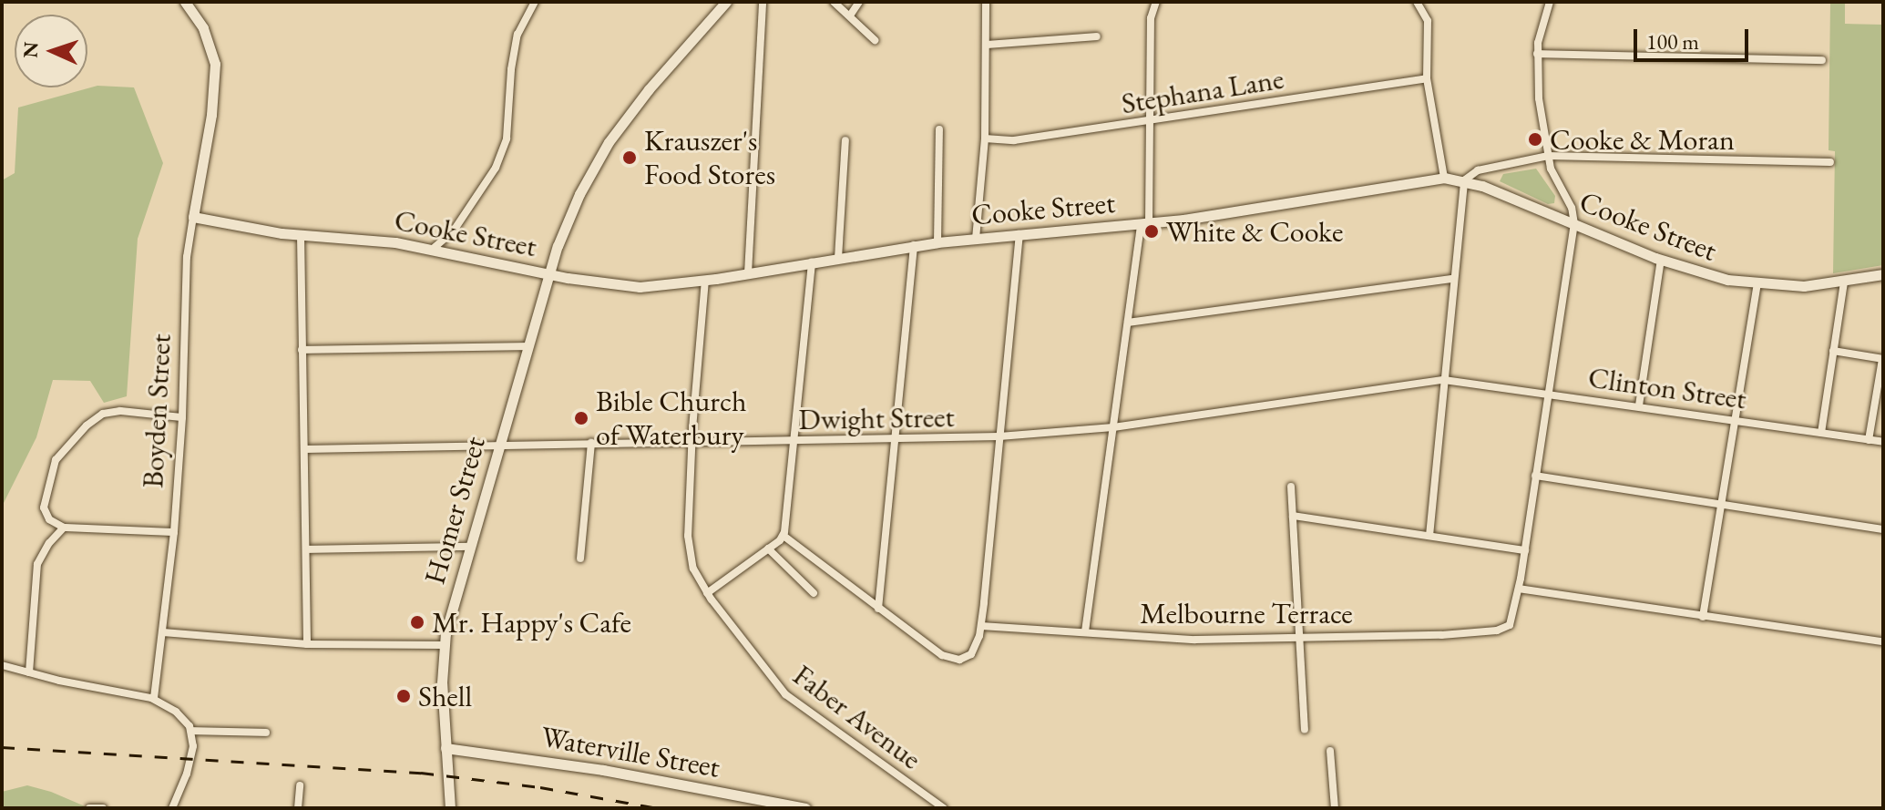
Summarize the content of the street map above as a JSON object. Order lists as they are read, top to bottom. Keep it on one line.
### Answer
{"streets":{"main road":["Cooke Street","Boyden Street","Homer Street","Waterville Street"],"street":["Stephana Lane","Clinton Street","Dwight Street","Melbourne Terrace","Faber Avenue"]},"crossings":[["Cooke Street","Boyden Street"],["Cooke Street","Homer Street"],["Cooke Street","Faber Avenue"],["Clinton Street","Dwight Street"],["Dwight Street","Homer Street"],["Dwight Street","Faber Avenue"],["Homer Street","Waterville Street"]],"places":["Cooke & Moran","Krauszer's Food Stores","White & Cooke","Bible Church of Waterbury","Mr. Happy's Cafe","Shell"],"scale_bar":"100 m","north":"left"}
